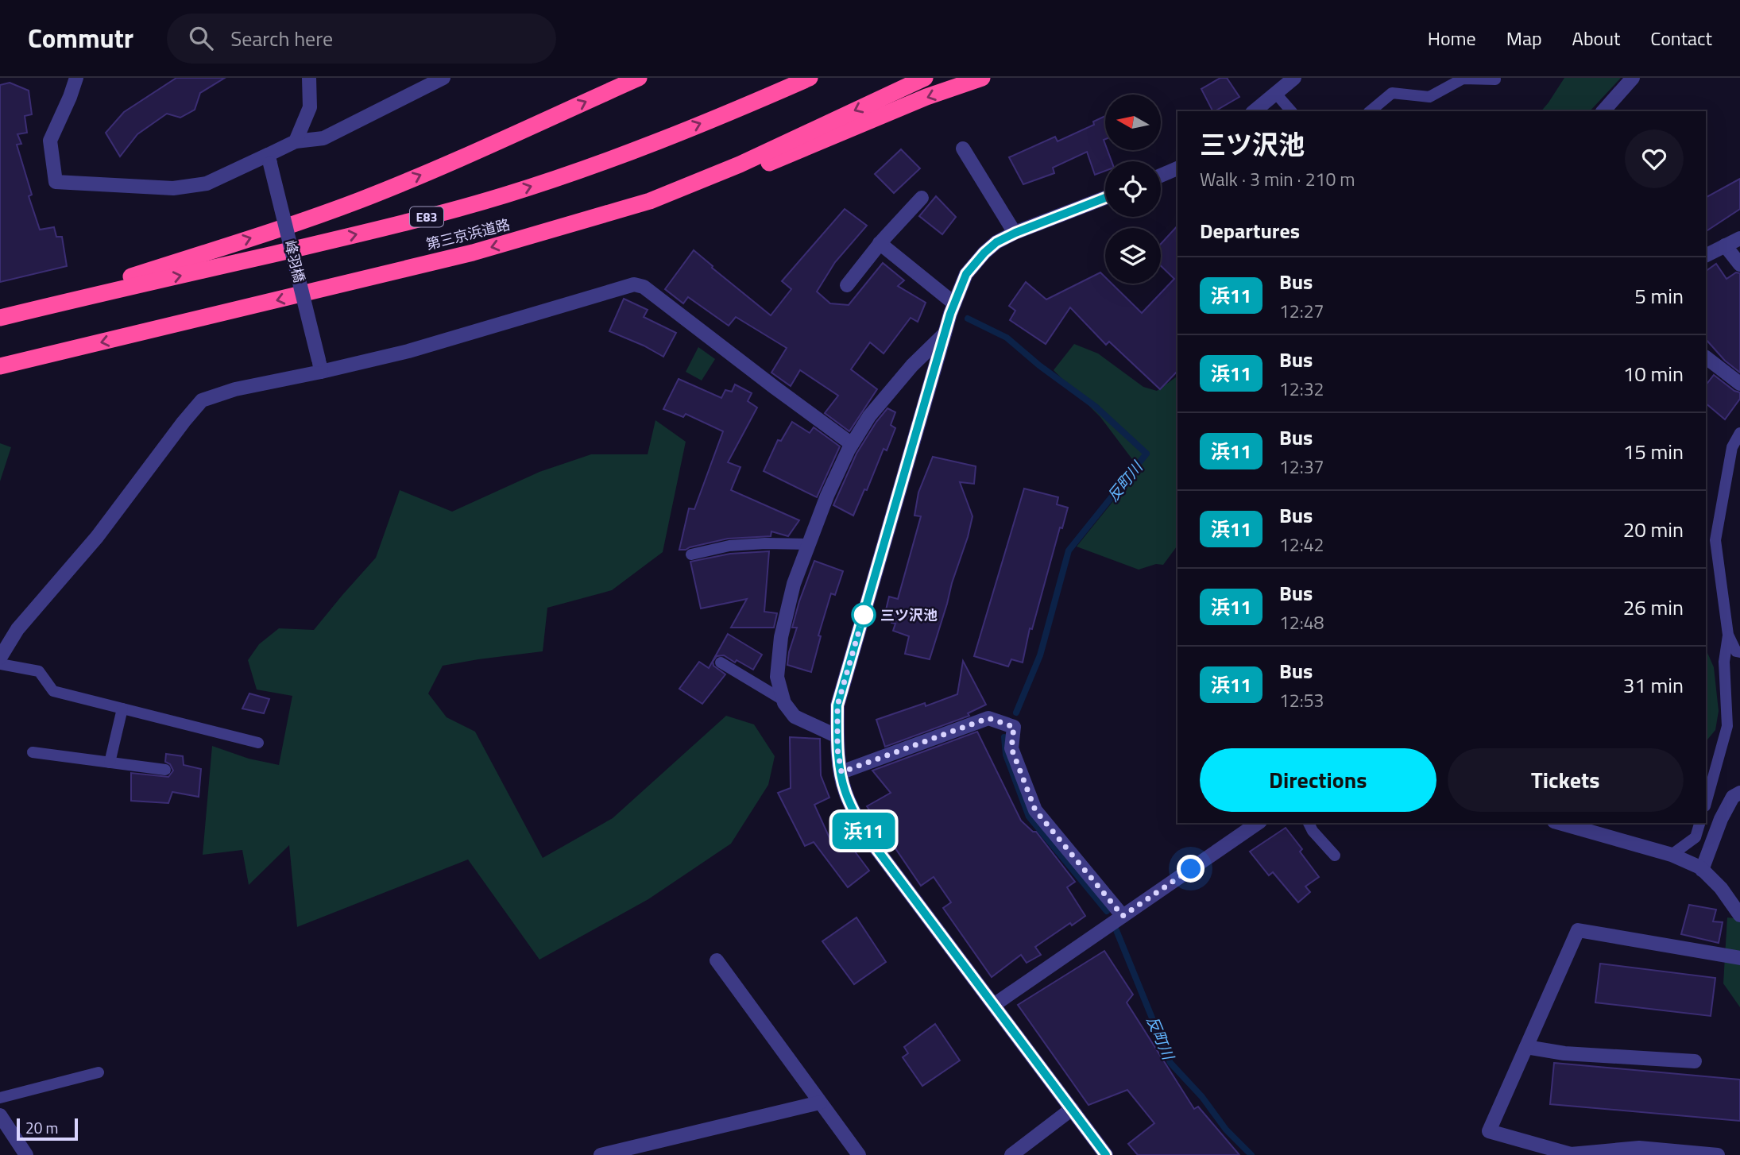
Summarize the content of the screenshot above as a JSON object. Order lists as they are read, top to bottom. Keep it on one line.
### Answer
{"streets":{"highway":["E83","第三京浜道路"],"street":["峰羽橋"]},"crossings":[["E83","第三京浜道路"]],"water":["反町川"],"places":["三ツ沢池"],"lines":["bus line 浜11"],"scale_bar":"20 m","north":"left","page":{"header":"Commutr","search":"Search here","nav":["Home","Map","About","Contact"],"on_map":"浜11","heading":[["三ツ沢池","Walk · 3 min · 210 m"],"Departures"],"list":[{"mark":"浜11","name":"Bus","note":"12:27","value":"5 min"},{"mark":"浜11","name":"Bus","note":"12:32","value":"10 min"},{"mark":"浜11","name":"Bus","note":"12:37","value":"15 min"},{"mark":"浜11","name":"Bus","note":"12:42","value":"20 min"},{"mark":"浜11","name":"Bus","note":"12:48","value":"26 min"},{"mark":"浜11","name":"Bus","note":"12:53","value":"31 min"}],"buttons":["Directions","Tickets"],"scale":"20 m"}}
